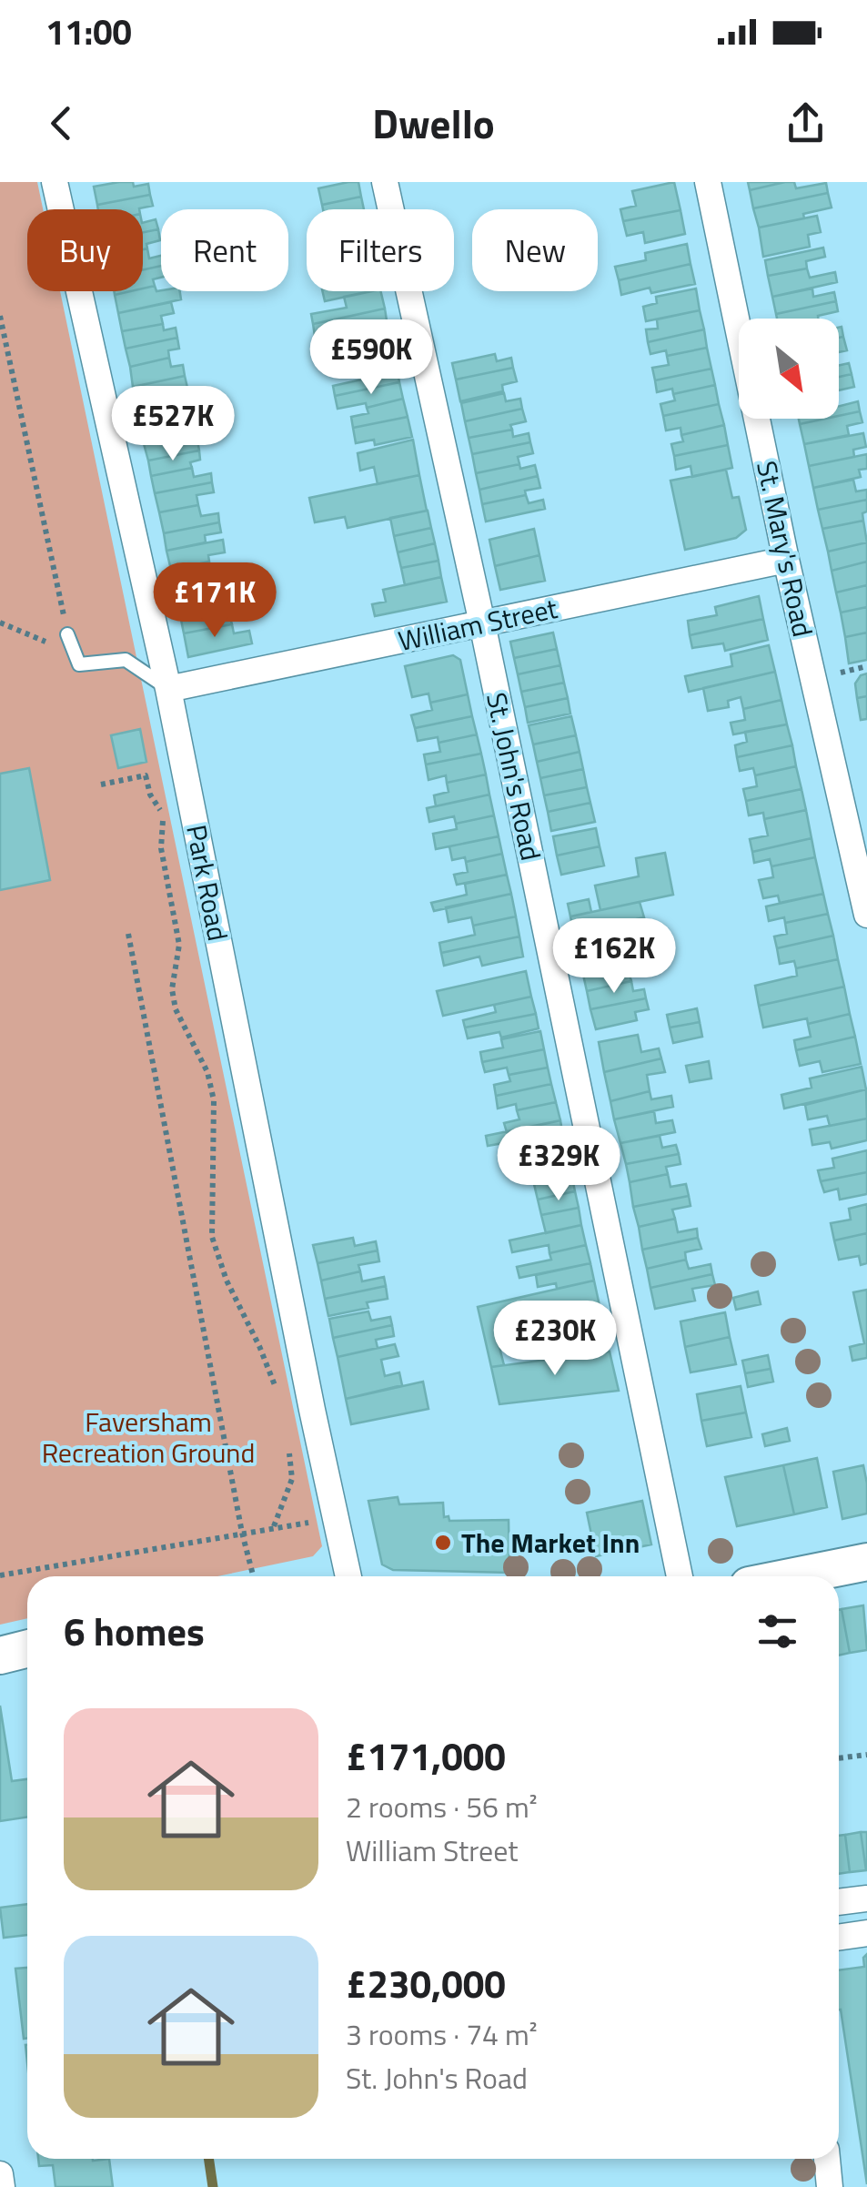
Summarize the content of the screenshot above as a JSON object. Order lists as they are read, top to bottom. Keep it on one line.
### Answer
{"streets":{"street":["St. Mary's Road","William Street","St. John's Road","Park Road"]},"crossings":[["St. Mary's Road","William Street"],["William Street","St. John's Road"],["William Street","Park Road"]],"parks":["Faversham Recreation Ground"],"places":["The Market Inn"],"north":"bottom right","page":{"status":"11:00","header":"Dwello","chip":["Buy","Rent","Filters","New"],"price":["£590K","£527K","£171K","£162K","£329K","£230K"],"heading":"6 homes","list":[{"name":"£171,000","note":"2 rooms · 56 m² · William Street"},{"name":"£230,000","note":"3 rooms · 74 m² · St. John's Road"}]}}
